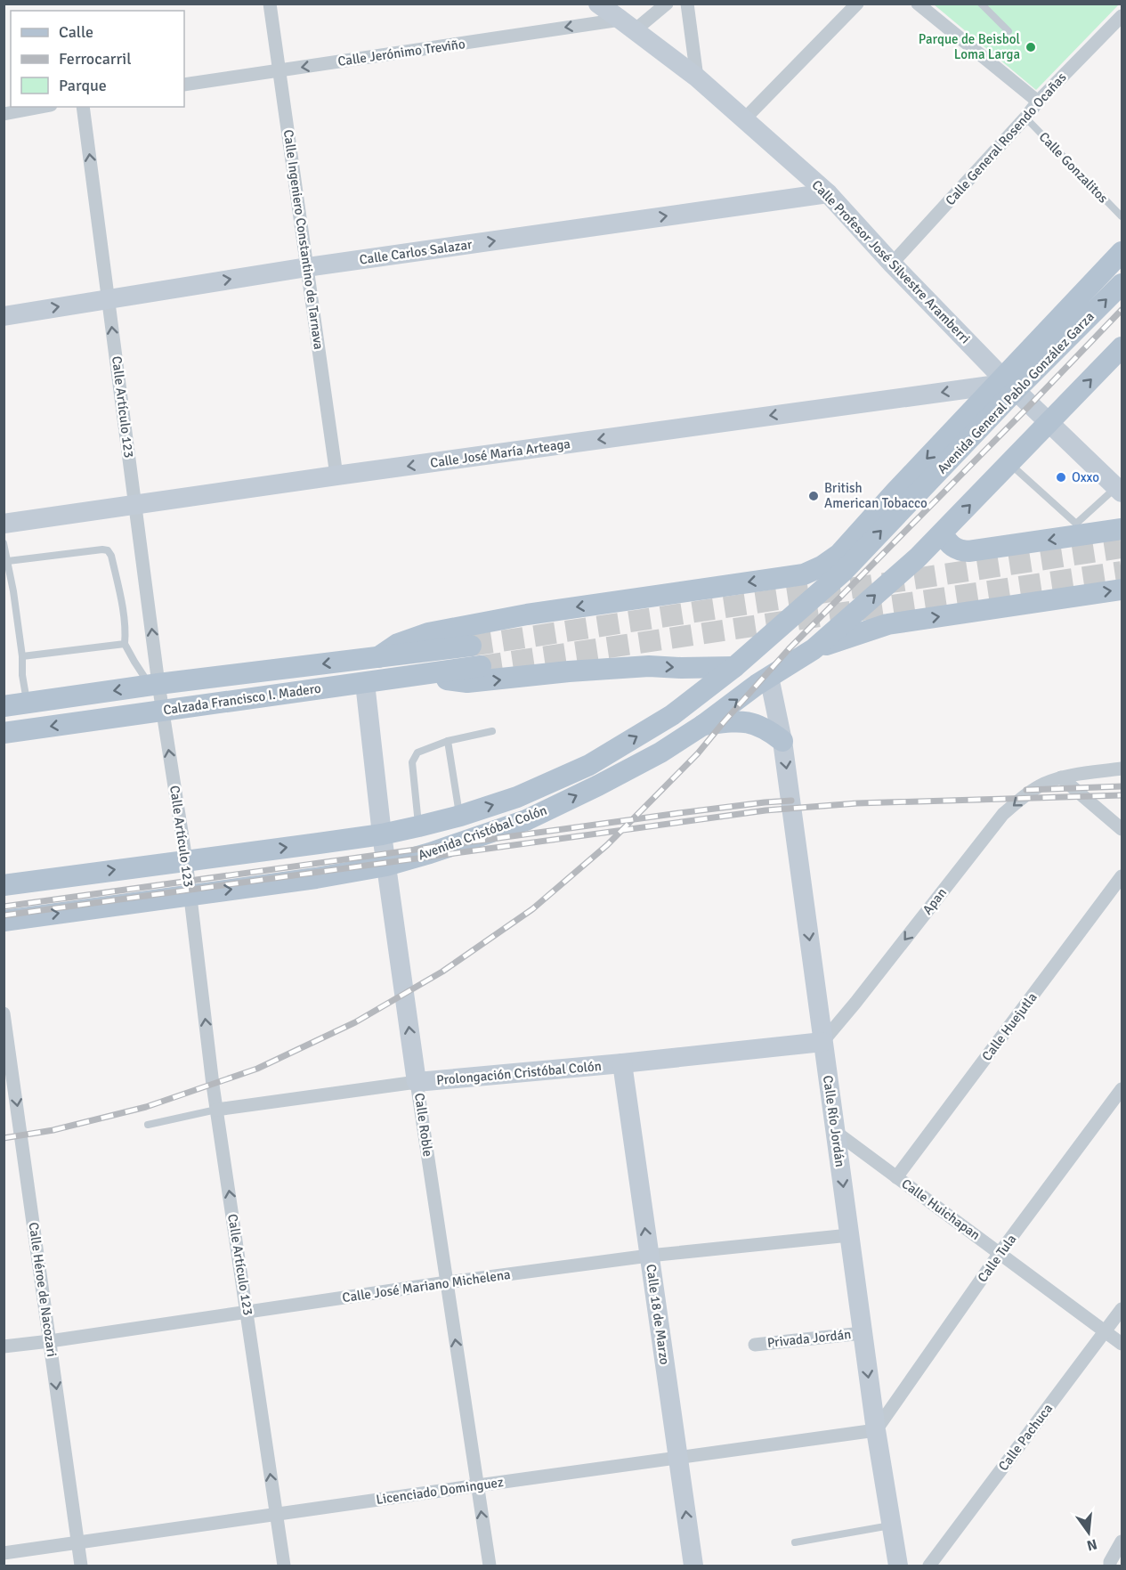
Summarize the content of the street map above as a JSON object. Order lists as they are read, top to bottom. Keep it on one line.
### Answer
{"streets":{"main road":["Avenida General Pablo González Garza","Calzada Francisco I. Madero","Avenida Cristóbal Colón"],"street":["Calle Jerónimo Treviño","Calle General Rosendo Ocañas","Calle Ingeniero Constantino de Tarnava","Calle Carlos Salazar","Calle Profesor José Silvestre Aramberri","Calle Artículo 123","Calle José María Arteaga","Apan","Calle Huejutla","Prolongación Cristóbal Colón","Calle Río Jordán","Calle Roble","Calle Huichapan","Calle Tula","Calle José Mariano Michelena","Calle Héroe de Nacozari","Calle 18 de Marzo","Privada Jordán","Calle Pachuca","Licenciado Dominguez"],"lane":["Calle Gonzalitos"]},"crossings":[["Calle Jerónimo Treviño","Calle Ingeniero Constantino de Tarnava"],["Calle Jerónimo Treviño","Calle Profesor José Silvestre Aramberri"],["Calle General Rosendo Ocañas","Calle Gonzalitos"],["Calle General Rosendo Ocañas","Calle Profesor José Silvestre Aramberri"],["Calle Ingeniero Constantino de Tarnava","Calle Carlos Salazar"],["Calle Ingeniero Constantino de Tarnava","Calle José María Arteaga"],["Calle Carlos Salazar","Calle Profesor José Silvestre Aramberri"],["Calle Carlos Salazar","Calle Artículo 123"],["Calle Profesor José Silvestre Aramberri","Avenida General Pablo González Garza"],["Calle Profesor José Silvestre Aramberri","Calle José María Arteaga"],["Avenida General Pablo González Garza","Calle José María Arteaga"],["Avenida General Pablo González Garza","Avenida Cristóbal Colón"],["Calle Artículo 123","Calle José María Arteaga"],["Calle Artículo 123","Calzada Francisco I. Madero"],["Calle Artículo 123","Avenida Cristóbal Colón"],["Calle Artículo 123","Prolongación Cristóbal Colón"],["Calle Artículo 123","Calle José Mariano Michelena"],["Calle Artículo 123","Licenciado Dominguez"],["Calzada Francisco I. Madero","Calle Roble"],["Avenida Cristóbal Colón","Calle Río Jordán"],["Avenida Cristóbal Colón","Calle Roble"],["Apan","Prolongación Cristóbal Colón"],["Apan","Calle Río Jordán"],["Calle Huejutla","Calle Huichapan"],["Prolongación Cristóbal Colón","Calle Río Jordán"],["Prolongación Cristóbal Colón","Calle Roble"],["Prolongación Cristóbal Colón","Calle 18 de Marzo"],["Calle Río Jordán","Calle Huichapan"],["Calle Río Jordán","Calle Tula"],["Calle Río Jordán","Calle José Mariano Michelena"],["Calle Río Jordán","Privada Jordán"],["Calle Río Jordán","Licenciado Dominguez"],["Calle Roble","Calle José Mariano Michelena"],["Calle Roble","Licenciado Dominguez"],["Calle Huichapan","Calle Tula"],["Calle Huichapan","Calle Pachuca"],["Calle Tula","Licenciado Dominguez"],["Calle José Mariano Michelena","Calle Héroe de Nacozari"],["Calle José Mariano Michelena","Calle 18 de Marzo"],["Calle Héroe de Nacozari","Licenciado Dominguez"],["Calle 18 de Marzo","Licenciado Dominguez"]],"one_way":["Calle Jerónimo Treviño","Calle Carlos Salazar","Calle Artículo 123","Calle José María Arteaga","Apan","Calle Río Jordán","Calle Roble","Calle Héroe de Nacozari","Calle 18 de Marzo"],"places":["Parque de Beisbol Loma Larga","Oxxo","British American Tobacco"],"legend":["Calle","Ferrocarril","Parque"],"north":"bottom"}
